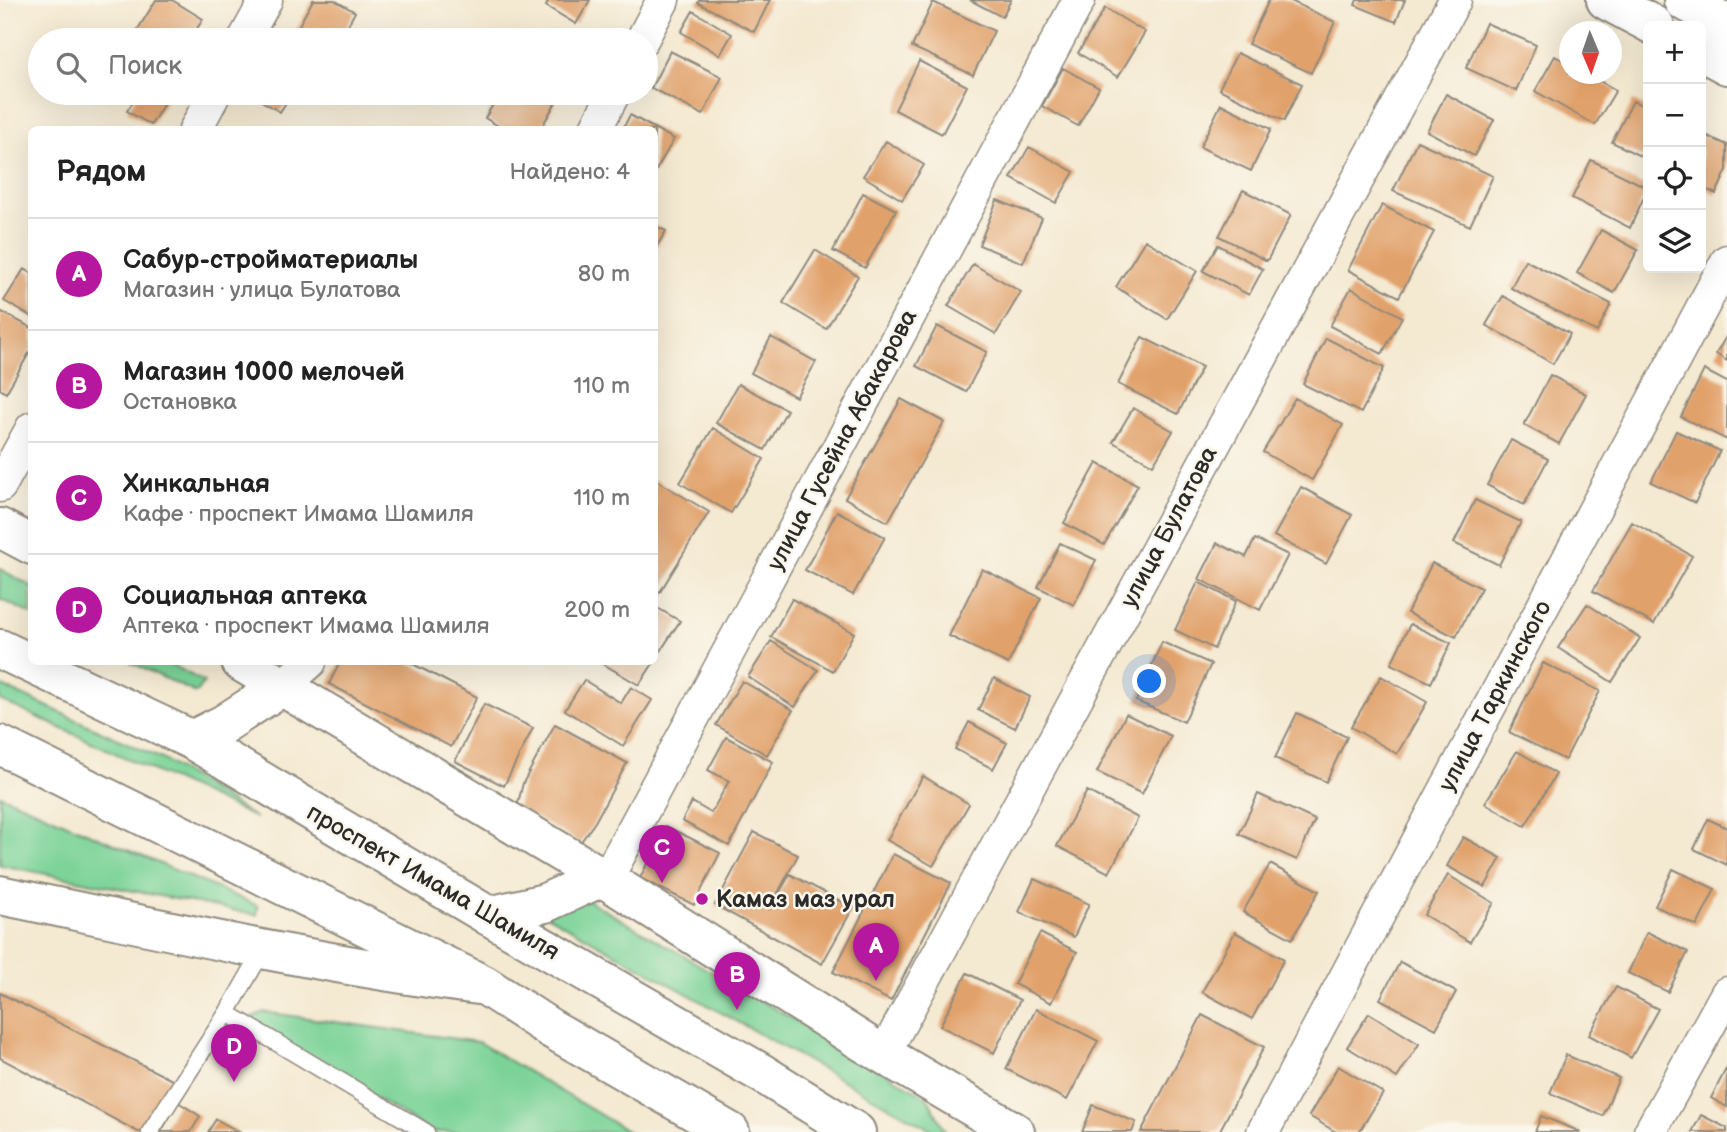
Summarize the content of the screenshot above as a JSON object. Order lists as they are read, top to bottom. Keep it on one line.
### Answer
{"streets":{"main road":["проспект Имама Шамиля"],"street":["улица Гусейна Абакарова","улица Булатова","улица Таркинского"]},"places":["Камаз маз урал"],"north":"bottom","page":{"map_buttons":["+","−"],"search":"Поиск","heading":["Рядом","Найдено: 4"],"list":[{"mark":"A","name":"Сабур-стройматериалы","note":"Магазин · улица Булатова","value":"80 m"},{"mark":"B","name":"Магазин 1000 мелочей","note":"Остановка","value":"110 m"},{"mark":"C","name":"Хинкальная","note":"Кафе · проспект Имама Шамиля","value":"110 m"},{"mark":"D","name":"Социальная аптека","note":"Аптека · проспект Имама Шамиля","value":"200 m"}],"pins":["C","A","B","D"]}}
